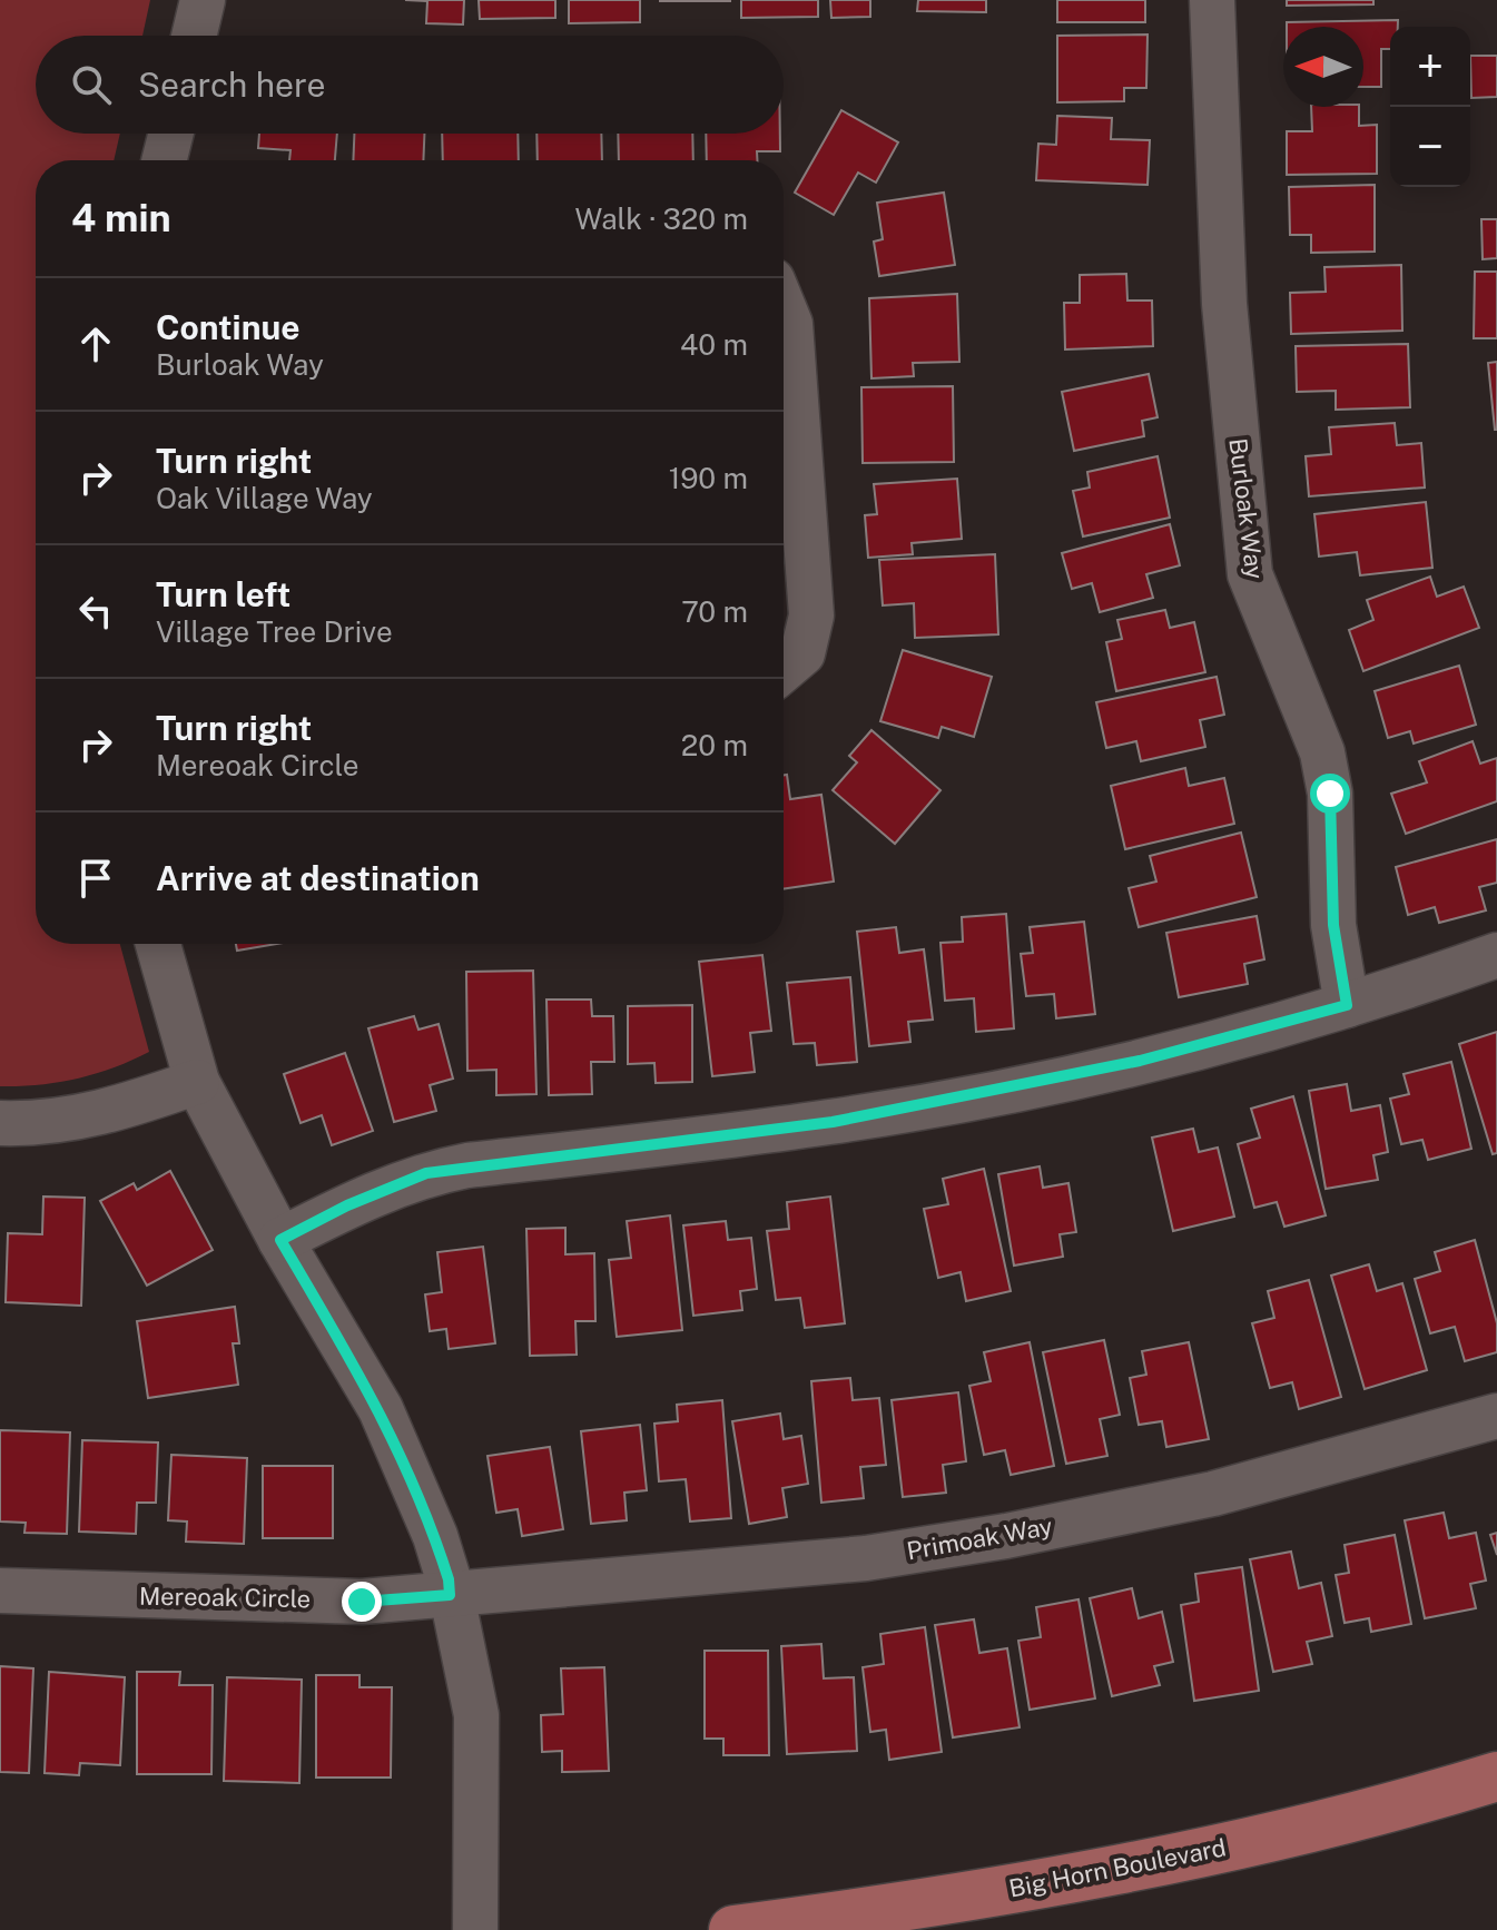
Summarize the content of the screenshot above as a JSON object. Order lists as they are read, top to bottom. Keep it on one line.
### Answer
{"streets":{"main road":["Big Horn Boulevard"],"street":["Burloak Way","Primoak Way","Mereoak Circle"]},"crossings":[["Primoak Way","Mereoak Circle"]],"north":"left","page":{"map_buttons":["+","−"],"search":"Search here","heading":["4 min","Walk · 320 m"],"list":[["Continue","Burloak Way","40 m"],["Turn right","Oak Village Way","190 m"],["Turn left","Village Tree Drive","70 m"],["Turn right","Mereoak Circle","20 m"],"Arrive at destination"]}}
